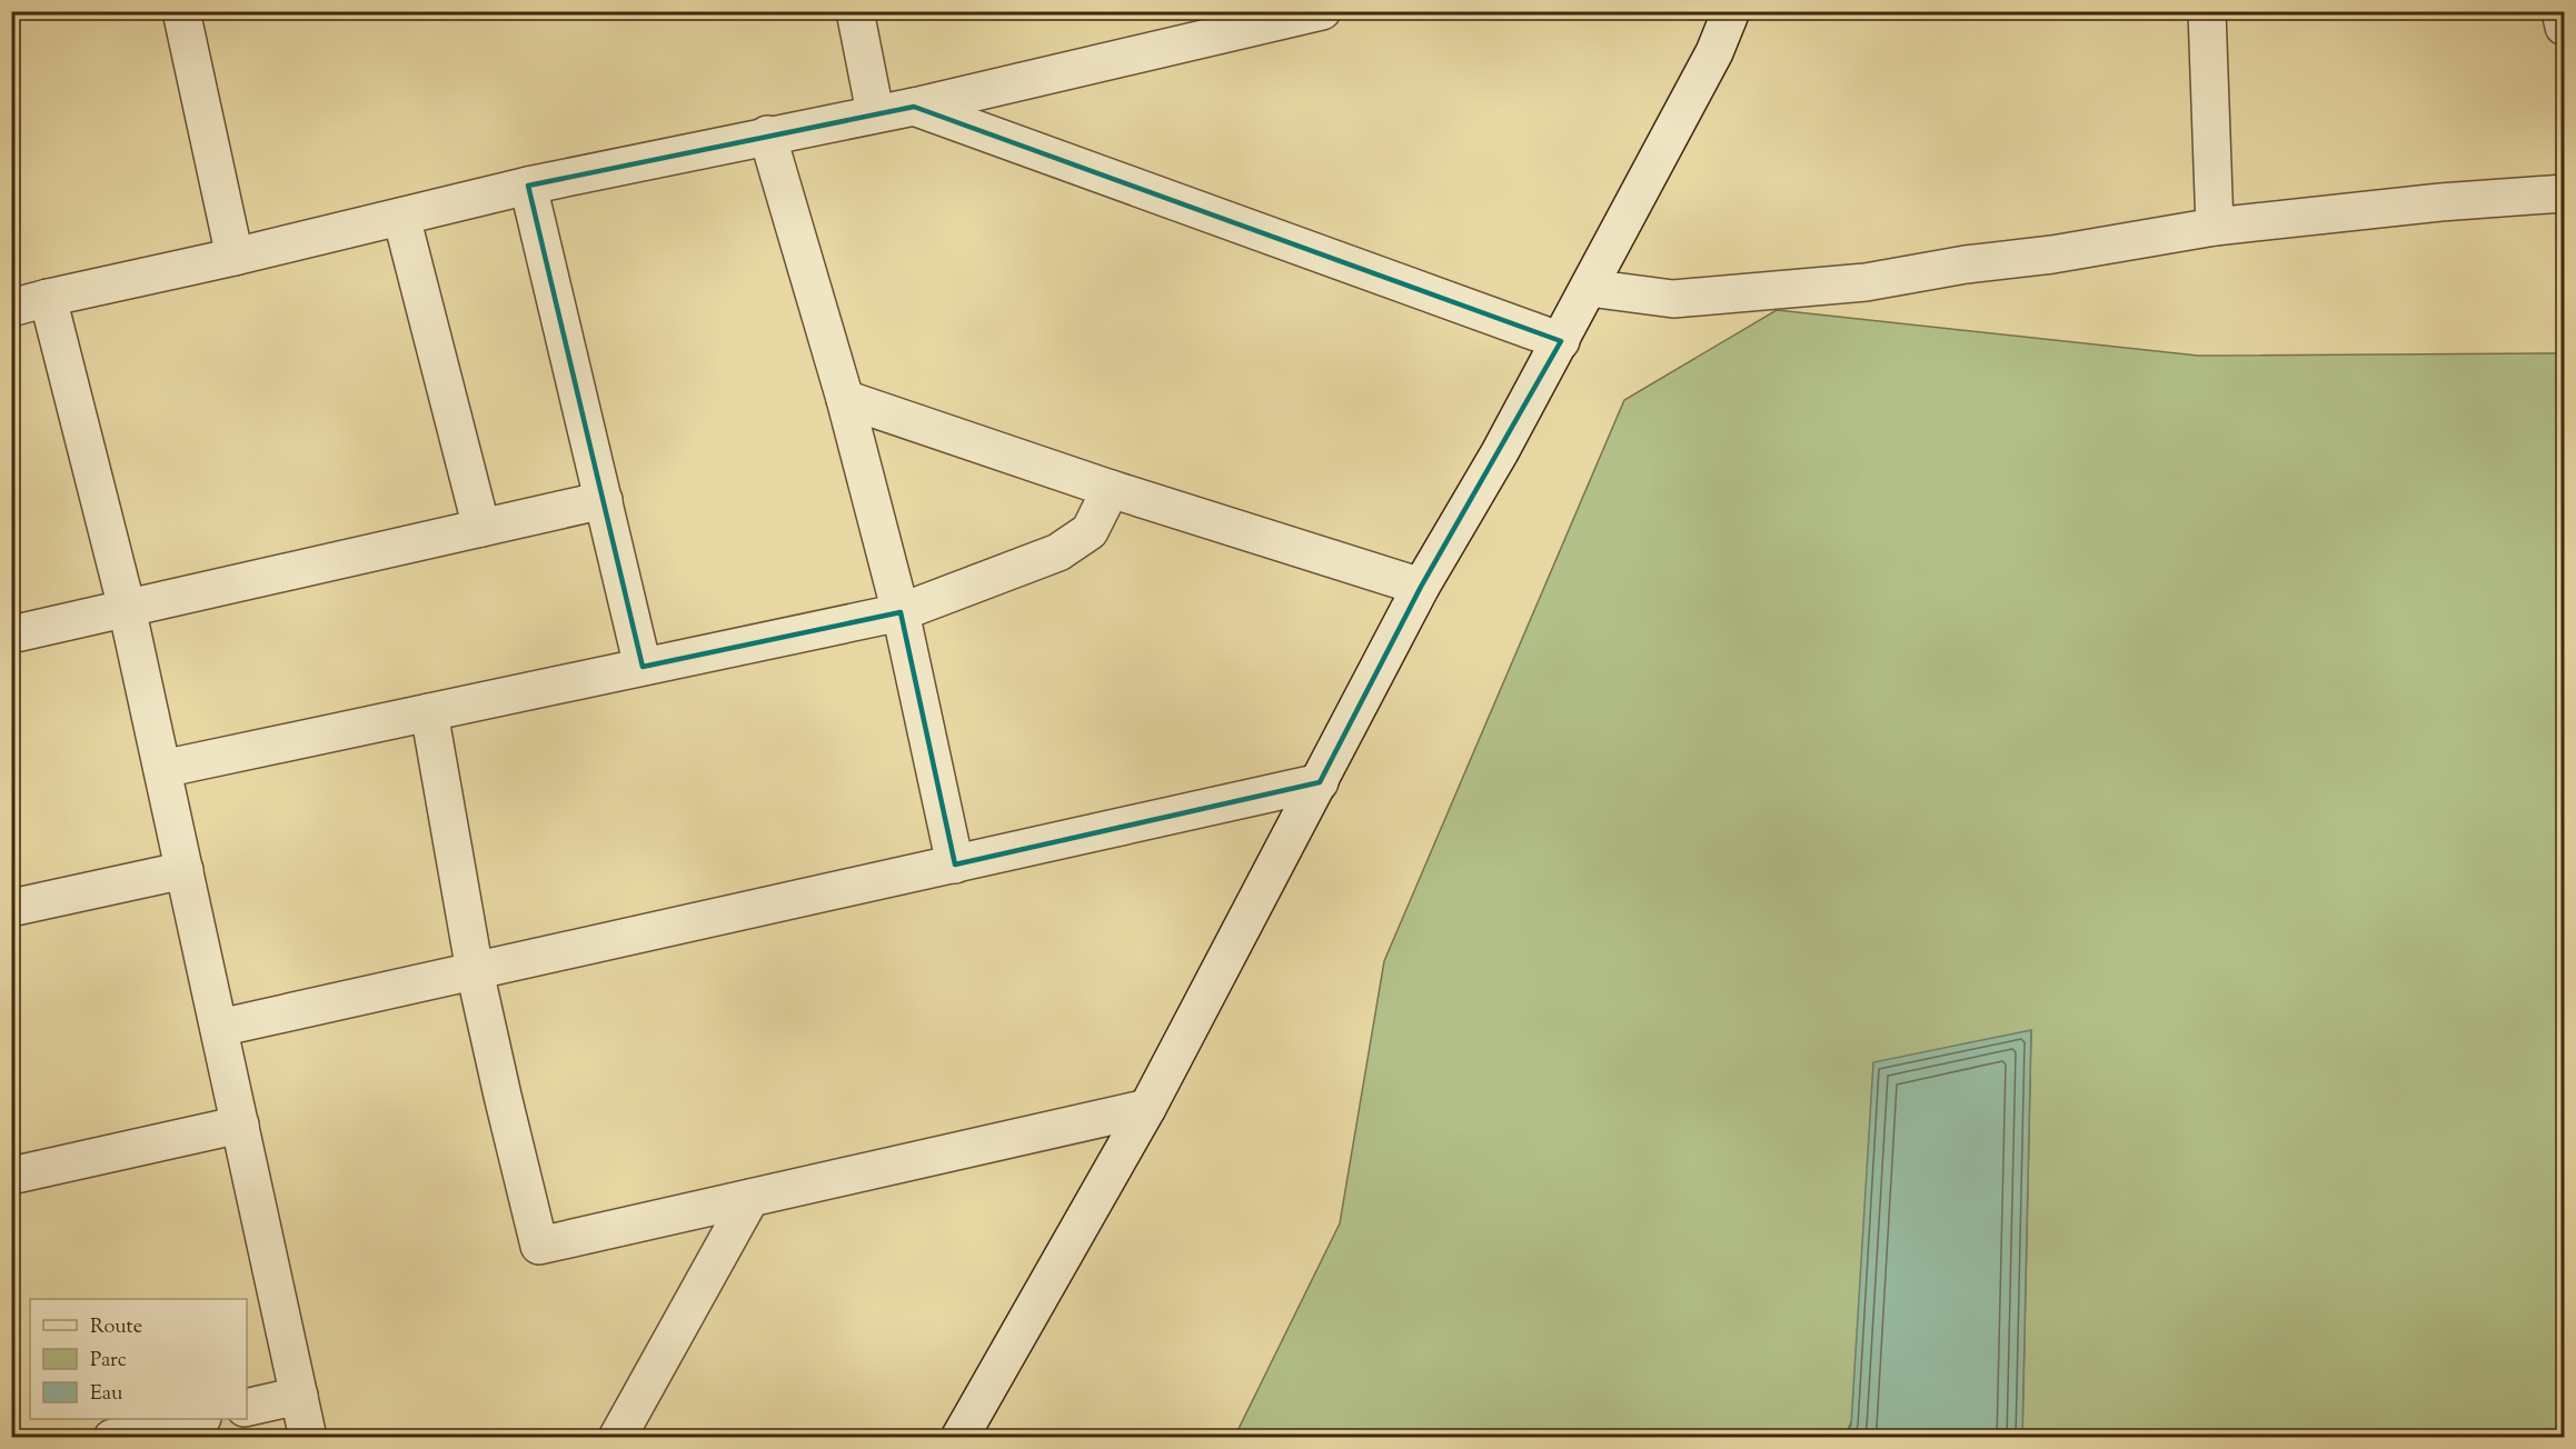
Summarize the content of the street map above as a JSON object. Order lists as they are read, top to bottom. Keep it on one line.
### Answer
{"legend":["Route","Parc","Eau"]}
